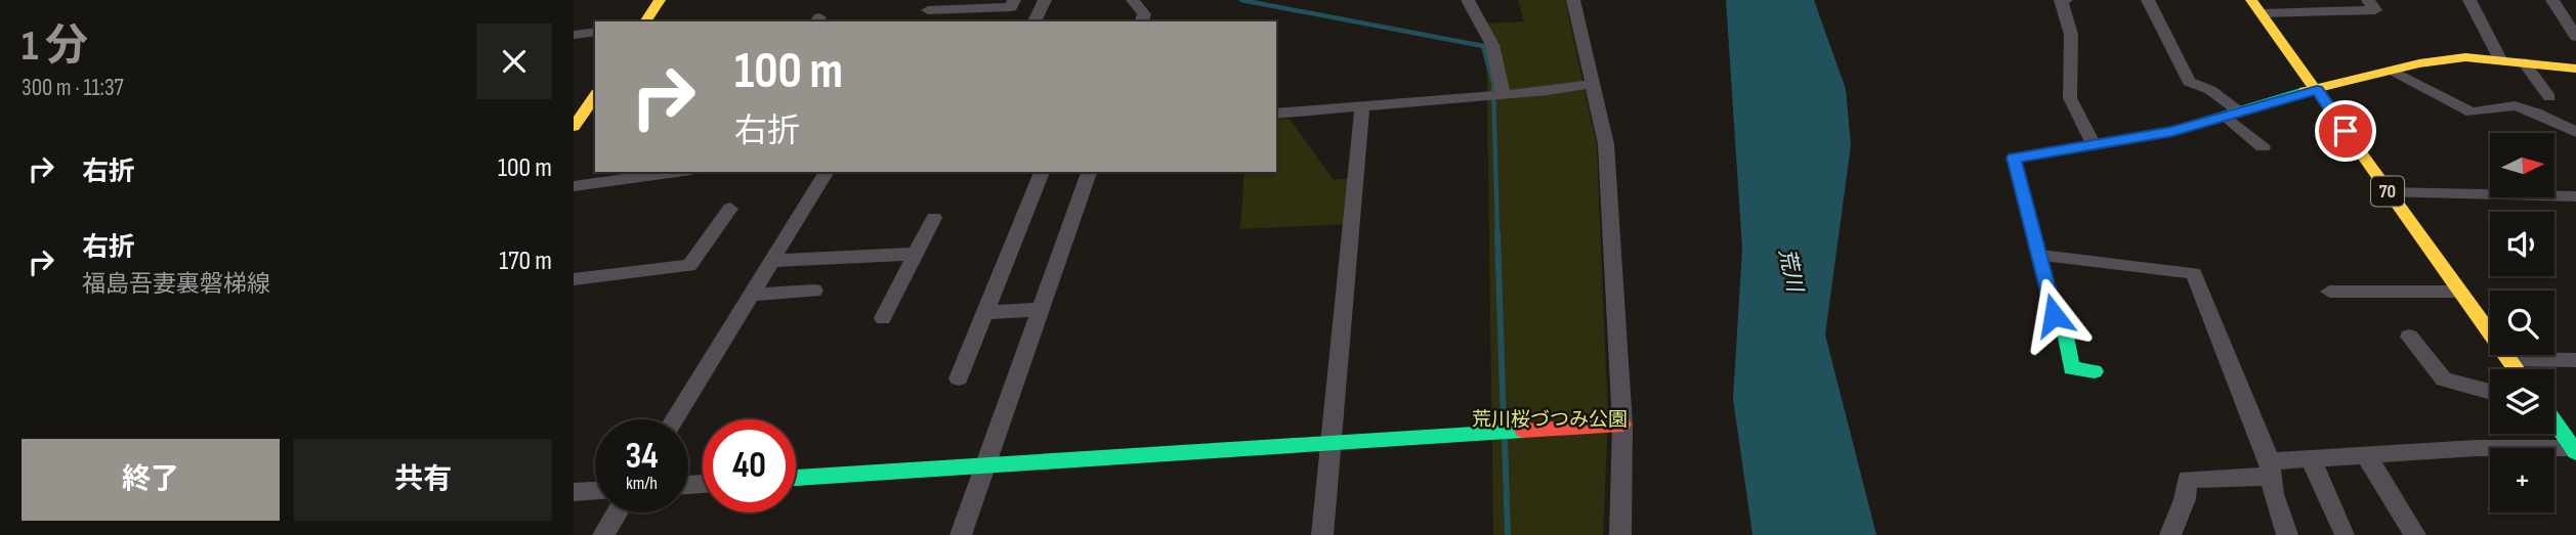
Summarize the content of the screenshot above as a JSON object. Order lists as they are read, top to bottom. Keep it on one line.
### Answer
{"streets":{"street":["70"]},"water":["荒川"],"parks":["荒川桜づつみ公園"],"north":"right","page":{"heading":["1 分","300 m · 11:37"],"turn":["100 m","右折"],"list":[{"name":"右折","value":"100 m"},{"name":"右折","note":"福島吾妻裏磐梯線","value":"170 m"}],"map_buttons":"+","speed":"34 km/h","limit":"40","buttons":["終了","共有"]}}
